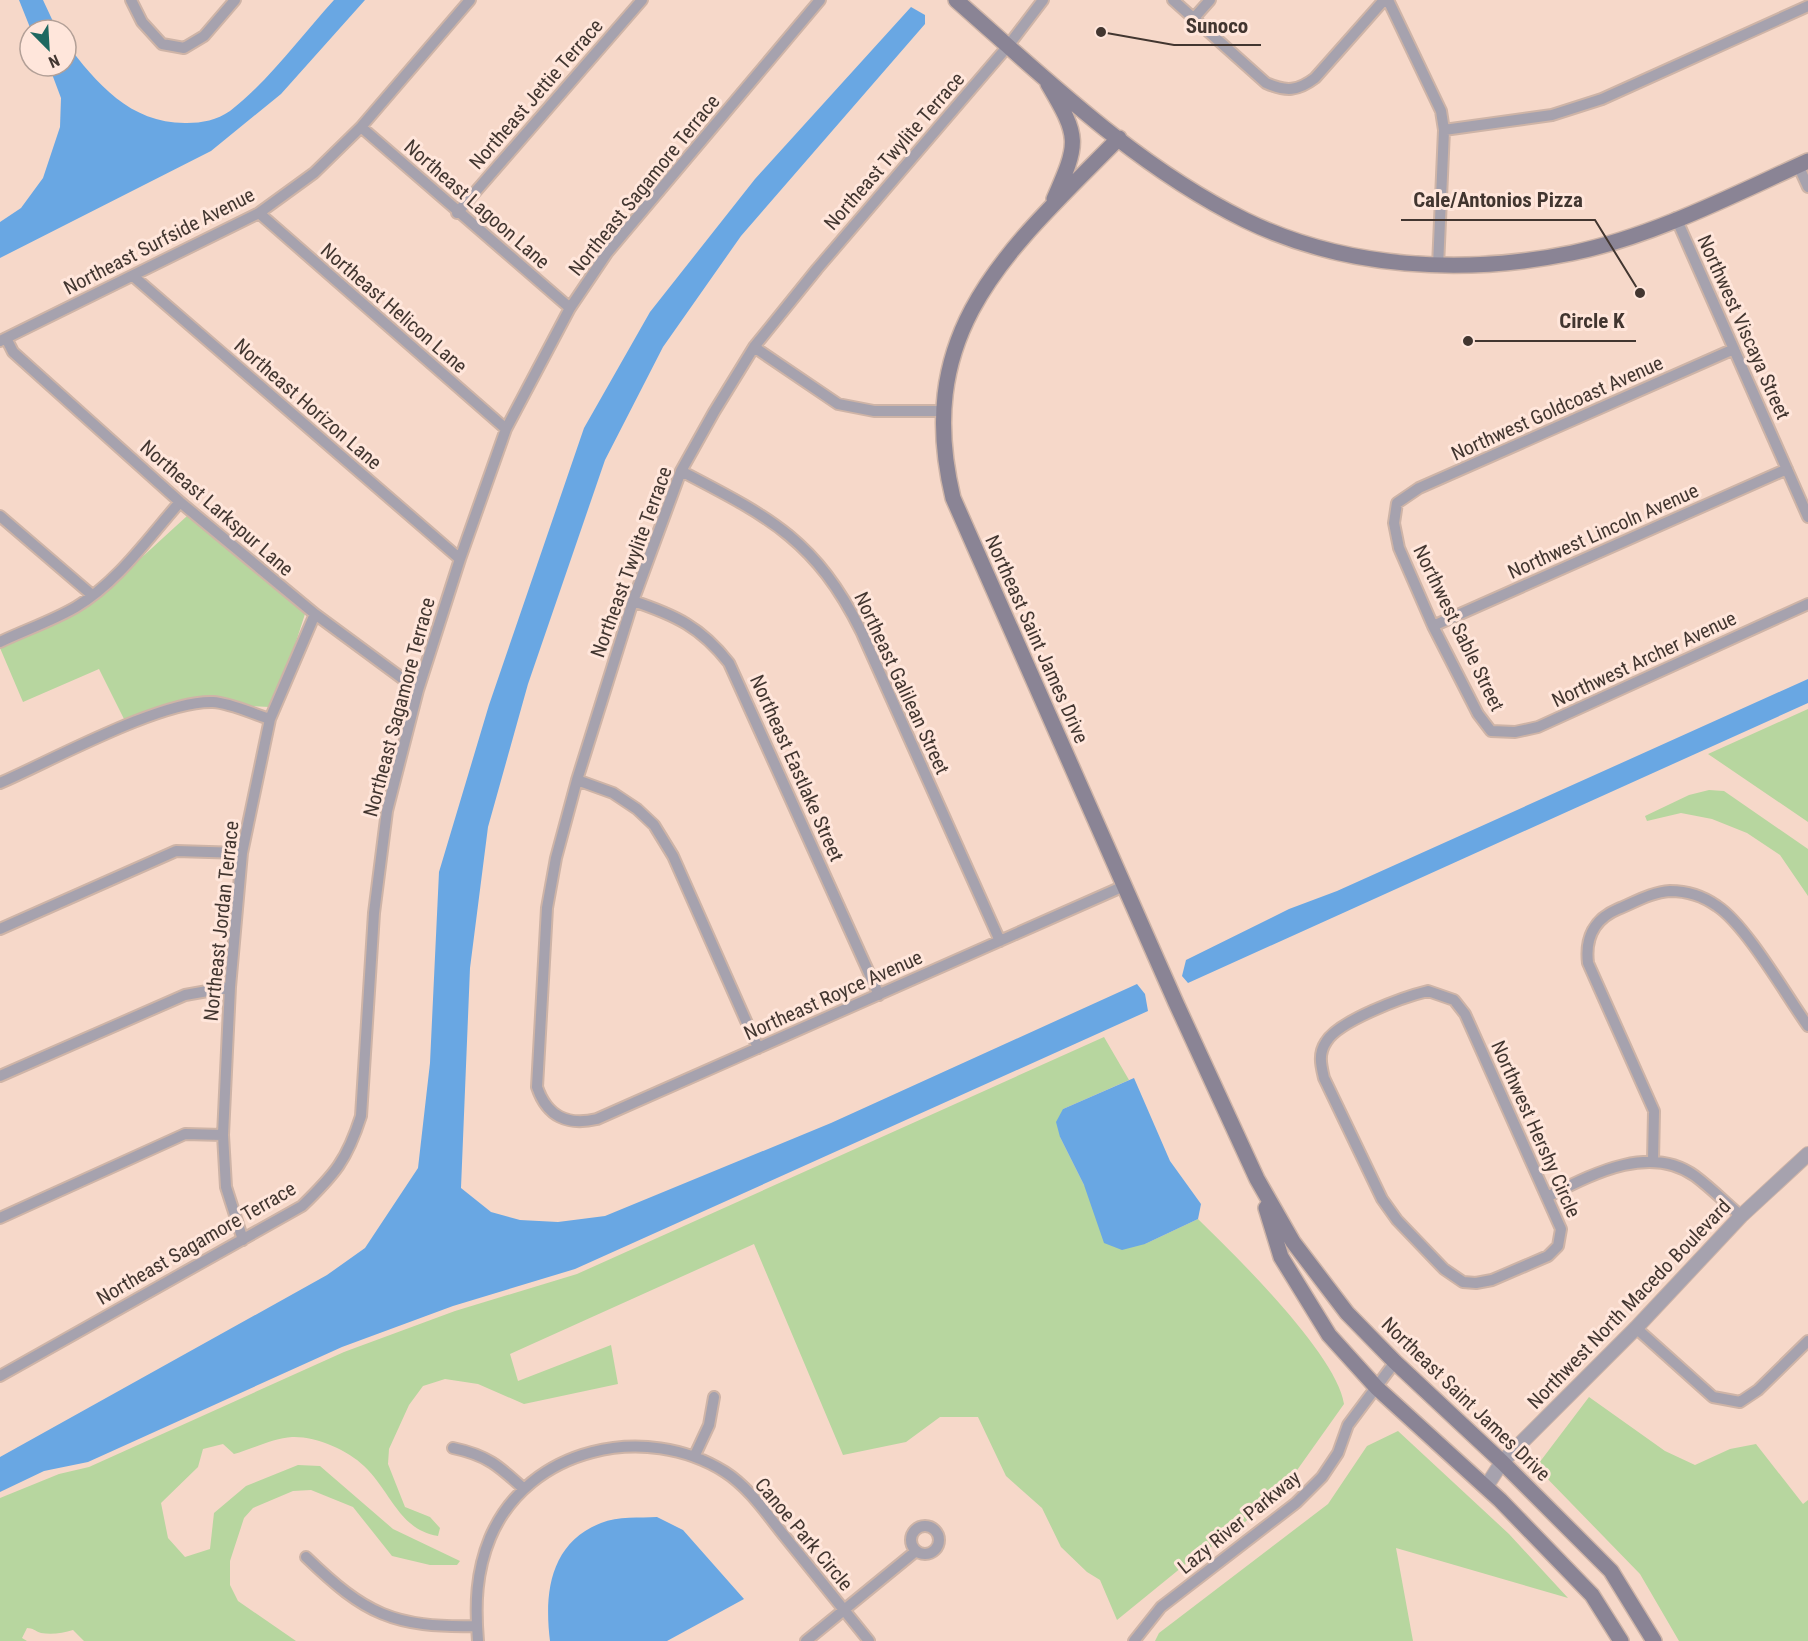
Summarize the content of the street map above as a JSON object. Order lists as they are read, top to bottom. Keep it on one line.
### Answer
{"streets":{"main road":["Northeast Saint James Drive"],"street":["Northeast Jettie Terrace","Northeast Twylite Terrace","Northeast Sagamore Terrace","Northeast Lagoon Lane","Northeast Surfside Avenue","Northeast Helicon Lane","Northwest Viscaya Street","Northeast Horizon Lane","Northwest Goldcoast Avenue","Northeast Larkspur Lane","Northwest Lincoln Avenue","Northwest Sable Street","Northwest Archer Avenue","Northeast Galilean Street","Northeast Eastlake Street","Northeast Jordan Terrace","Northeast Royce Avenue","Northwest Hershy Circle","Northwest North Macedo Boulevard","Lazy River Parkway","Canoe Park Circle"]},"crossings":[["Northeast Jettie Terrace","Northeast Lagoon Lane"],["Northeast Twylite Terrace","Northeast Galilean Street"],["Northeast Twylite Terrace","Northeast Eastlake Street"],["Northeast Twylite Terrace","Northeast Royce Avenue"],["Northeast Sagamore Terrace","Northeast Lagoon Lane"],["Northeast Sagamore Terrace","Northeast Helicon Lane"],["Northeast Sagamore Terrace","Northeast Horizon Lane"],["Northeast Sagamore Terrace","Northeast Larkspur Lane"],["Northeast Sagamore Terrace","Northeast Jordan Terrace"],["Northeast Lagoon Lane","Northeast Surfside Avenue"],["Northeast Surfside Avenue","Northeast Helicon Lane"],["Northeast Surfside Avenue","Northeast Horizon Lane"],["Northeast Surfside Avenue","Northeast Larkspur Lane"],["Northwest Viscaya Street","Northwest Goldcoast Avenue"],["Northwest Viscaya Street","Northwest Lincoln Avenue"],["Northwest Goldcoast Avenue","Northwest Sable Street"],["Northeast Larkspur Lane","Northeast Jordan Terrace"],["Northwest Lincoln Avenue","Northwest Sable Street"],["Northwest Sable Street","Northwest Archer Avenue"],["Northeast Saint James Drive","Northeast Royce Avenue"],["Northeast Saint James Drive","Northwest North Macedo Boulevard"],["Northeast Saint James Drive","Lazy River Parkway"],["Northeast Galilean Street","Northeast Royce Avenue"],["Northeast Eastlake Street","Northeast Royce Avenue"]],"places":["Sunoco","Cale/Antonios Pizza","Circle K"],"north":"bottom right"}
